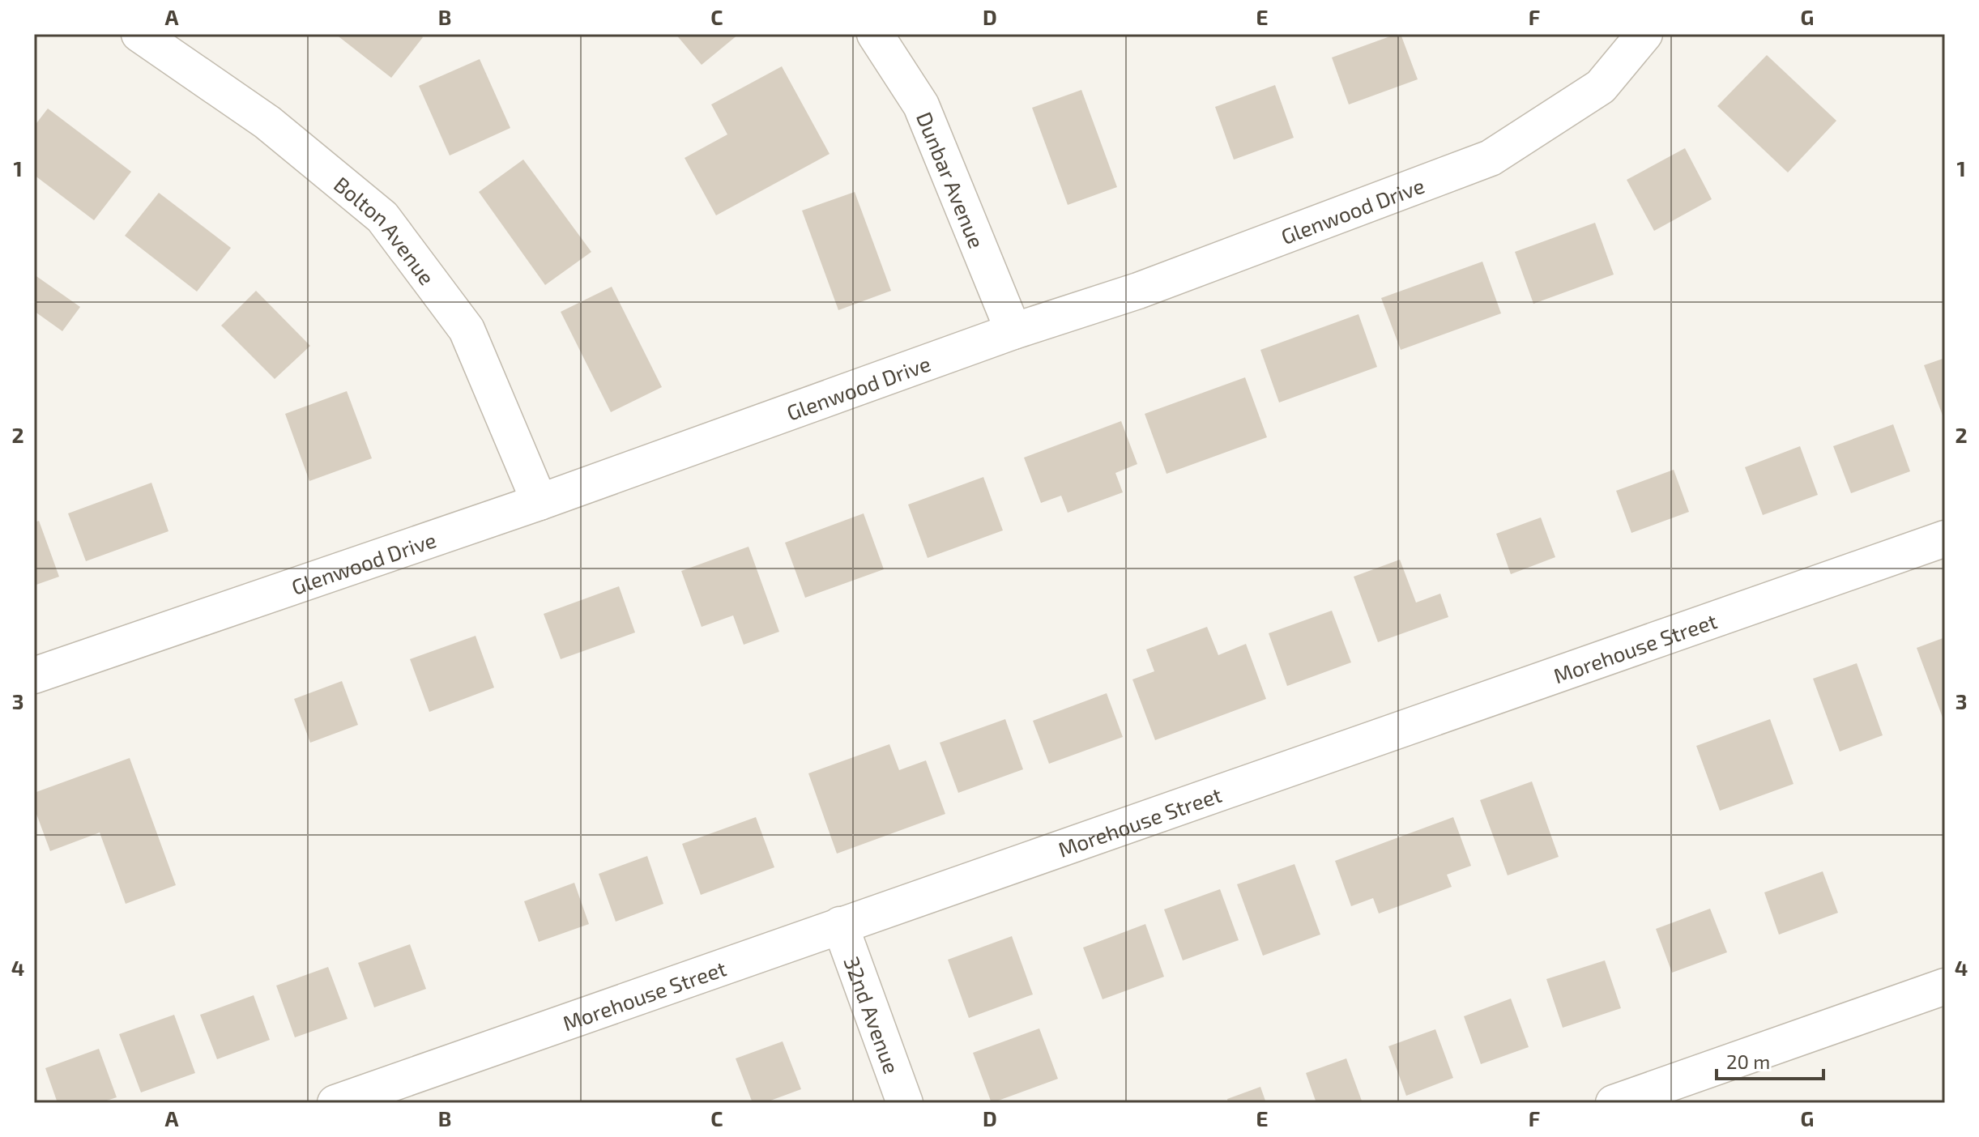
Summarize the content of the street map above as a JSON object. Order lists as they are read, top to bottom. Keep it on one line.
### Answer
{"streets":{"street":["Dunbar Avenue","Glenwood Drive","Bolton Avenue","Morehouse Street","32nd Avenue"]},"crossings":[["Dunbar Avenue","Glenwood Drive"],["Glenwood Drive","Bolton Avenue"],["Morehouse Street","32nd Avenue"]],"scale_bar":"20 m","grid":{"columns":["A","B","C","D","E","F","G"],"rows":["1","2","3","4"]}}
